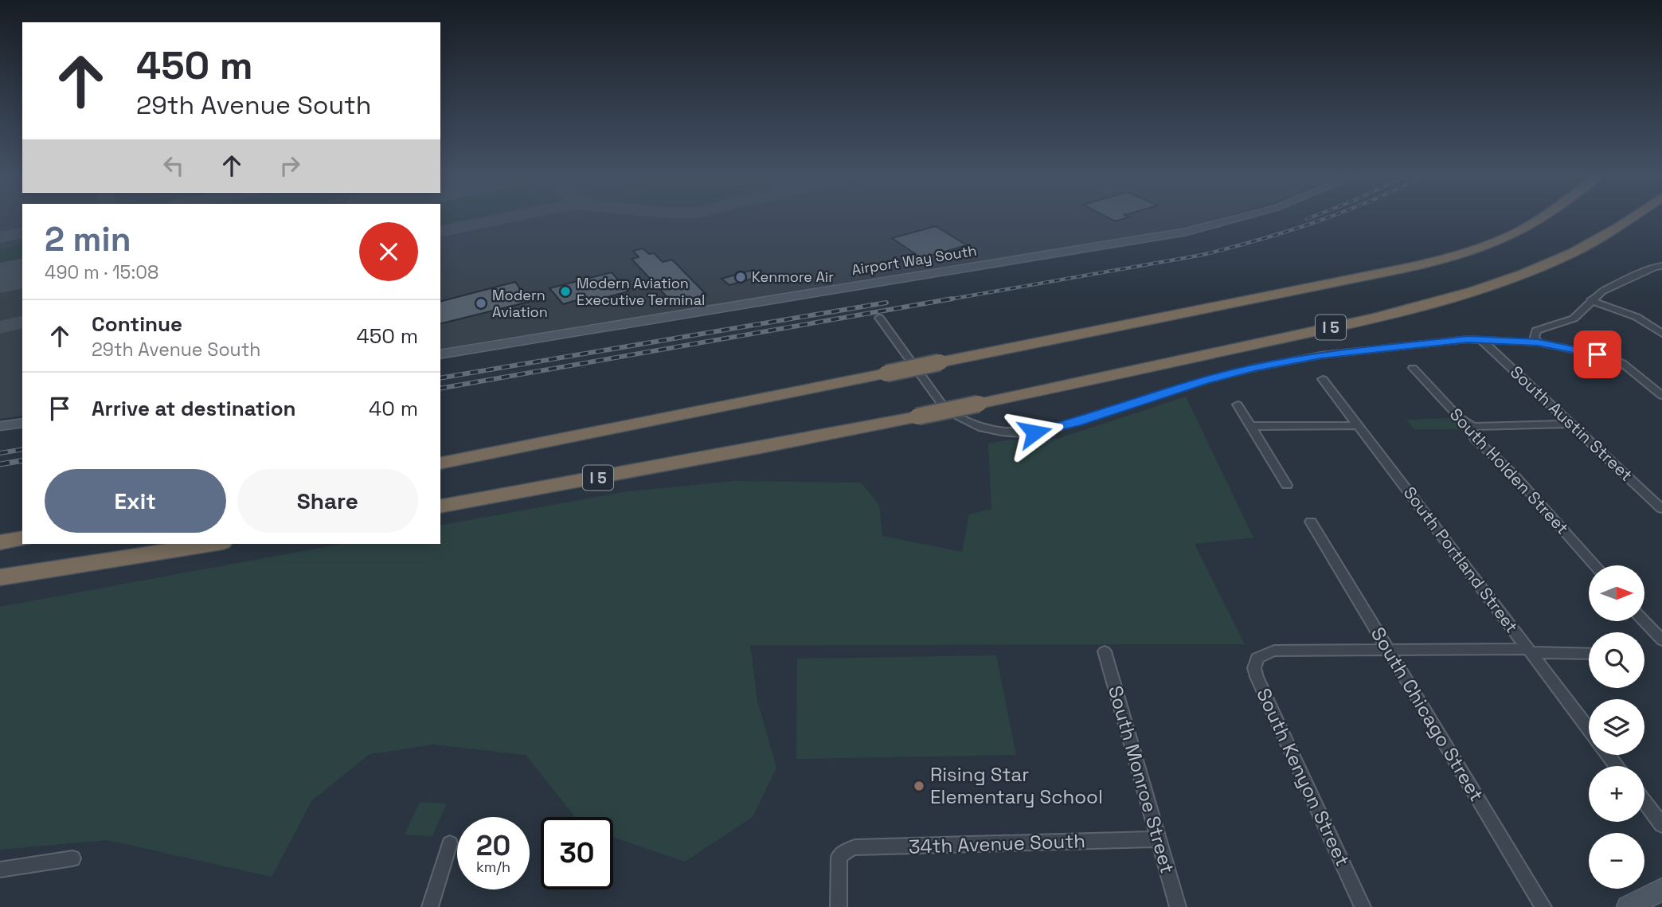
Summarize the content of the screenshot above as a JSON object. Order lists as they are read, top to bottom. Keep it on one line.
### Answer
{"streets":{"highway":["I 5"],"main road":["Airport Way South"],"street":["South Austin Street","South Holden Street","South Portland Street","South Chicago Street","South Kenyon Street","South Monroe Street","34th Avenue South"]},"crossings":[["South Monroe Street","34th Avenue South"]],"places":["Kenmore Air","Modern Aviation Executive Terminal","Modern Aviation","Rising Star Elementary School"],"north":"right","page":{"turn":["450 m","29th Avenue South"],"heading":["2 min","490 m · 15:08"],"list":[{"name":"Continue","note":"29th Avenue South","value":"450 m"},{"name":"Arrive at destination","value":"40 m"}],"buttons":["Exit","Share"],"map_buttons":["+","−"],"speed":"20 km/h","limit":"30"}}
